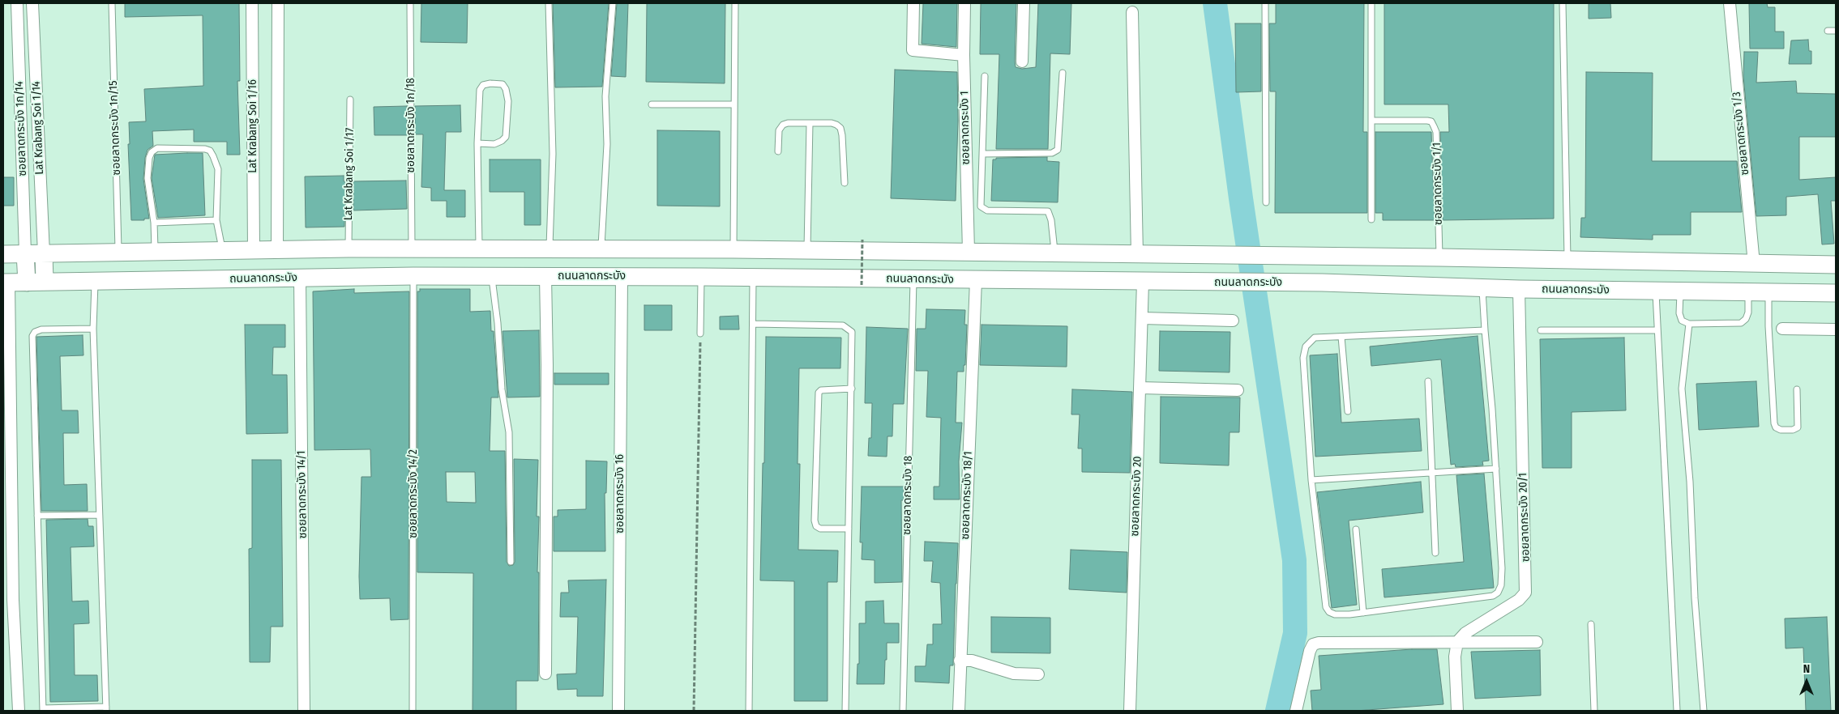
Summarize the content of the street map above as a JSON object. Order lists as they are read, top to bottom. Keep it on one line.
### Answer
{"streets":{"main road":["ถนนลาดกระบัง"],"street":["Lat Krabang Soi 1/16","Lat Krabang Soi 1/14","ซอยลาดกระบัง 1","ซอยลาดกระบัง 1ก/14","ซอยลาดกระบัง 1/3","ซอยลาดกระบัง 16","ซอยลาดกระบัง 14/1","ซอยลาดกระบัง 18/1","ซอยลาดกระบัง 20","ซอยลาดกระบัง 20/1"],"lane":["ซอยลาดกระบัง 1ก/18","ซอยลาดกระบัง 1ก/15","Lat Krabang Soi 1/17","ซอยลาดกระบัง 1/1","ซอยลาดกระบัง 14/2","ซอยลาดกระบัง 18"]},"crossings":[["ถนนลาดกระบัง","ซอยลาดกระบัง 14/2"],["ถนนลาดกระบัง","ซอยลาดกระบัง 16"],["ถนนลาดกระบัง","ซอยลาดกระบัง 14/1"],["ถนนลาดกระบัง","ซอยลาดกระบัง 18"],["ถนนลาดกระบัง","ซอยลาดกระบัง 18/1"],["ถนนลาดกระบัง","ซอยลาดกระบัง 20"],["ถนนลาดกระบัง","ซอยลาดกระบัง 20/1"]],"north":"top"}
